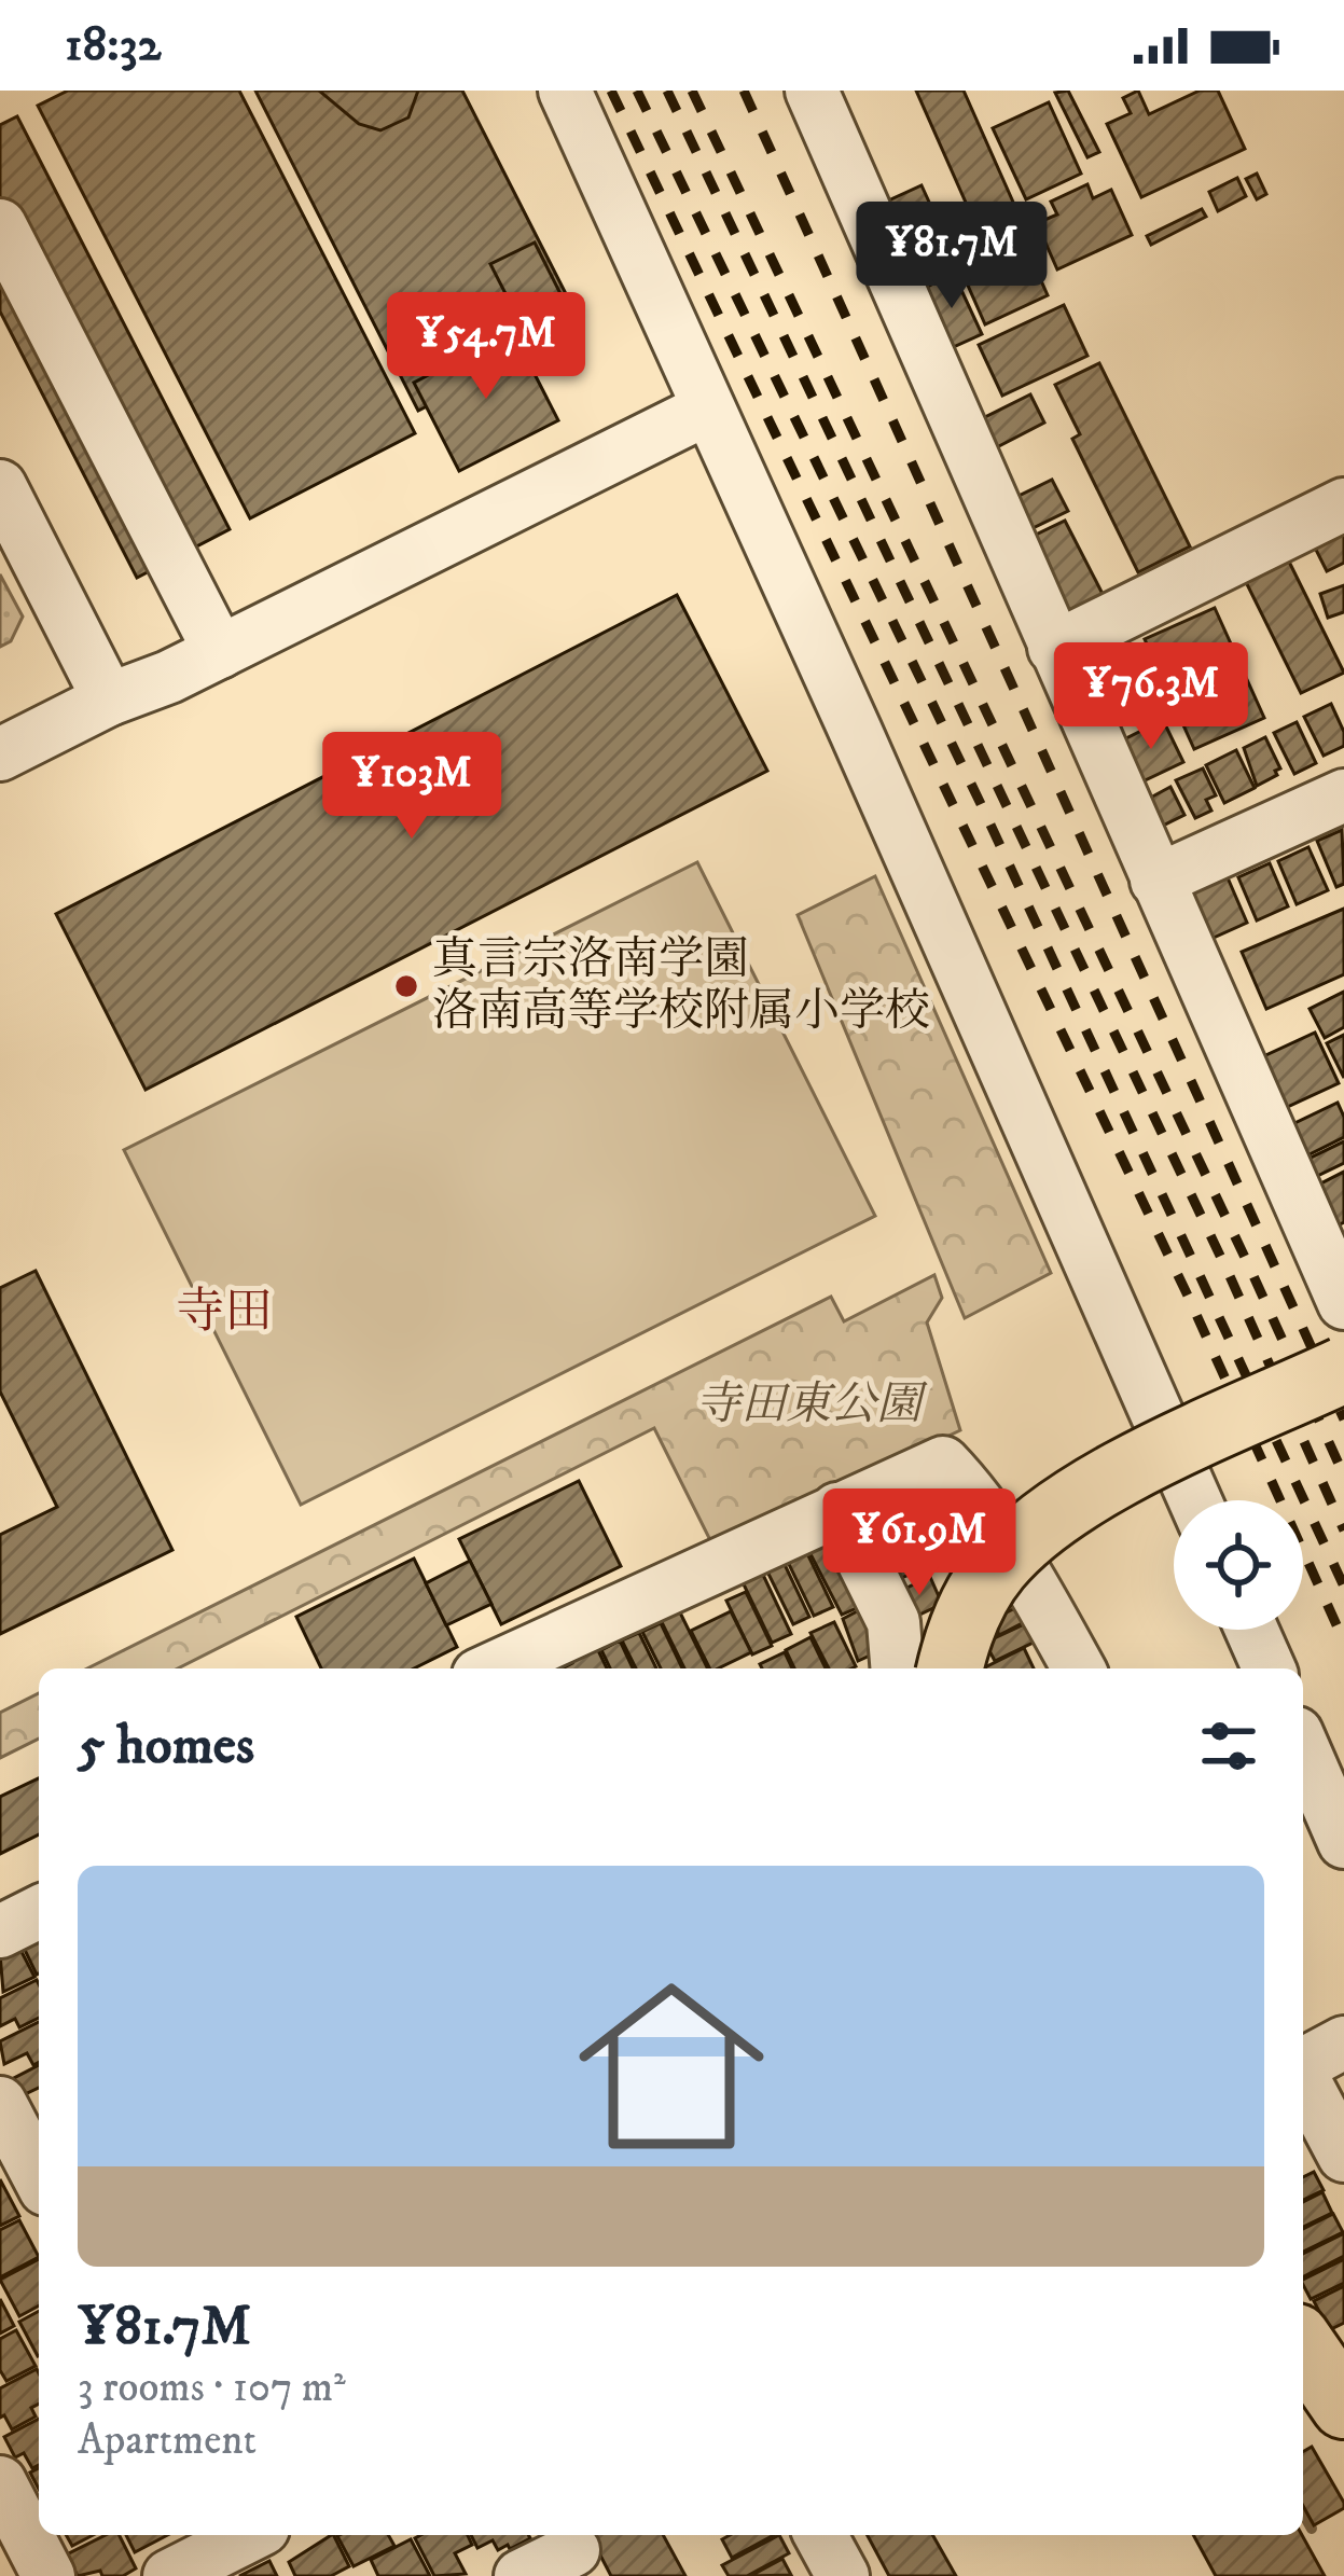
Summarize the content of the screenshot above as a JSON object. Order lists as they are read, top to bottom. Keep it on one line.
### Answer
{"districts":["寺田"],"parks":["寺田東公園"],"places":["真言宗洛南学園 洛南高等学校附属小学校"],"page":{"status":"18:32","price":["¥81.7M","¥54.7M","¥76.3M","¥103M","¥61.9M"],"heading":"5 homes","list":[{"name":"¥81.7M","note":"3 rooms · 107 m² · Apartment"}]}}
